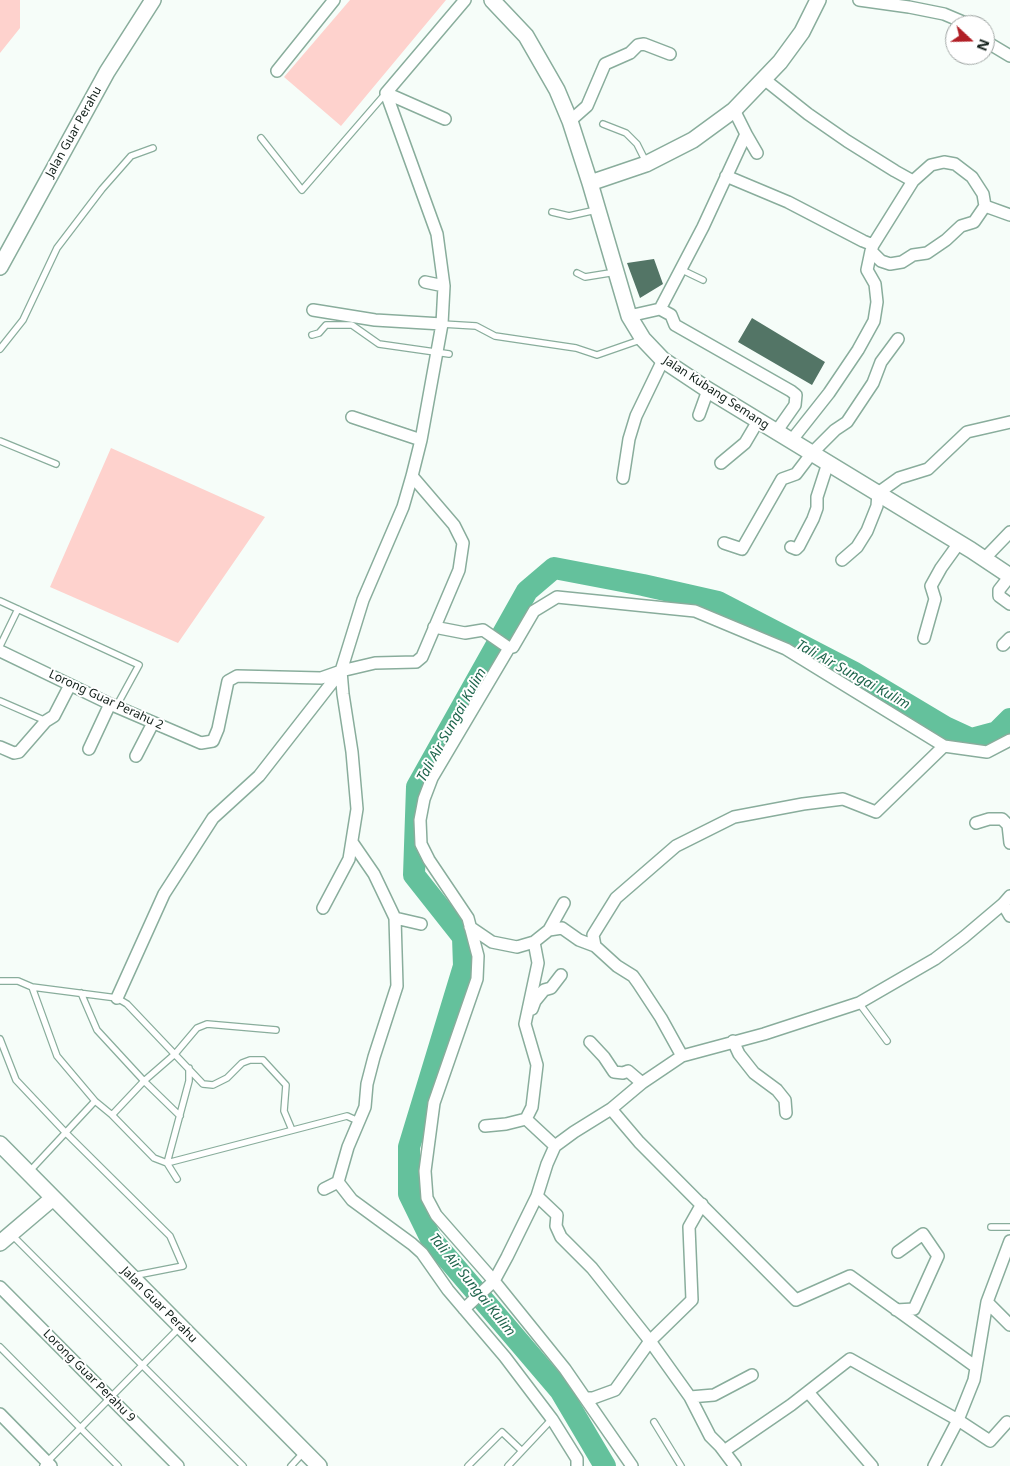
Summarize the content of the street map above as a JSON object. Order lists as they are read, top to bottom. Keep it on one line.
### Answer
{"streets":{"street":["Jalan Guar Perahu","Jalan Kubang Semang","Lorong Guar Perahu 2","Lorong Guar Perahu 9"]},"water":["Tali Air Sungai Kulim"],"north":"right"}
